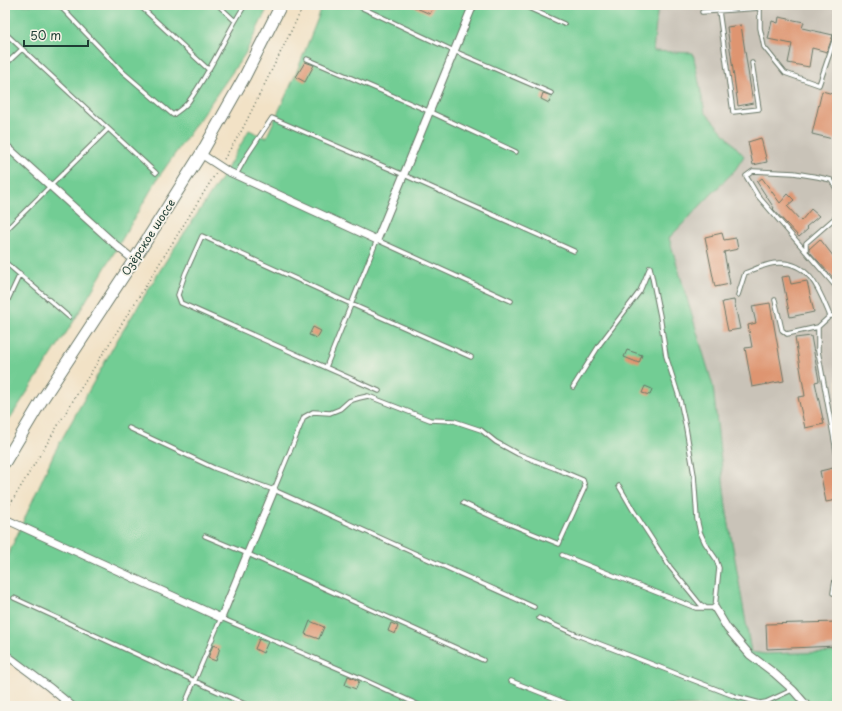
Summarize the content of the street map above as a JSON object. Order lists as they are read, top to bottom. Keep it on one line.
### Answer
{"streets":{"main road":["Озёрское шоссе"]},"scale_bar":"50 m"}
